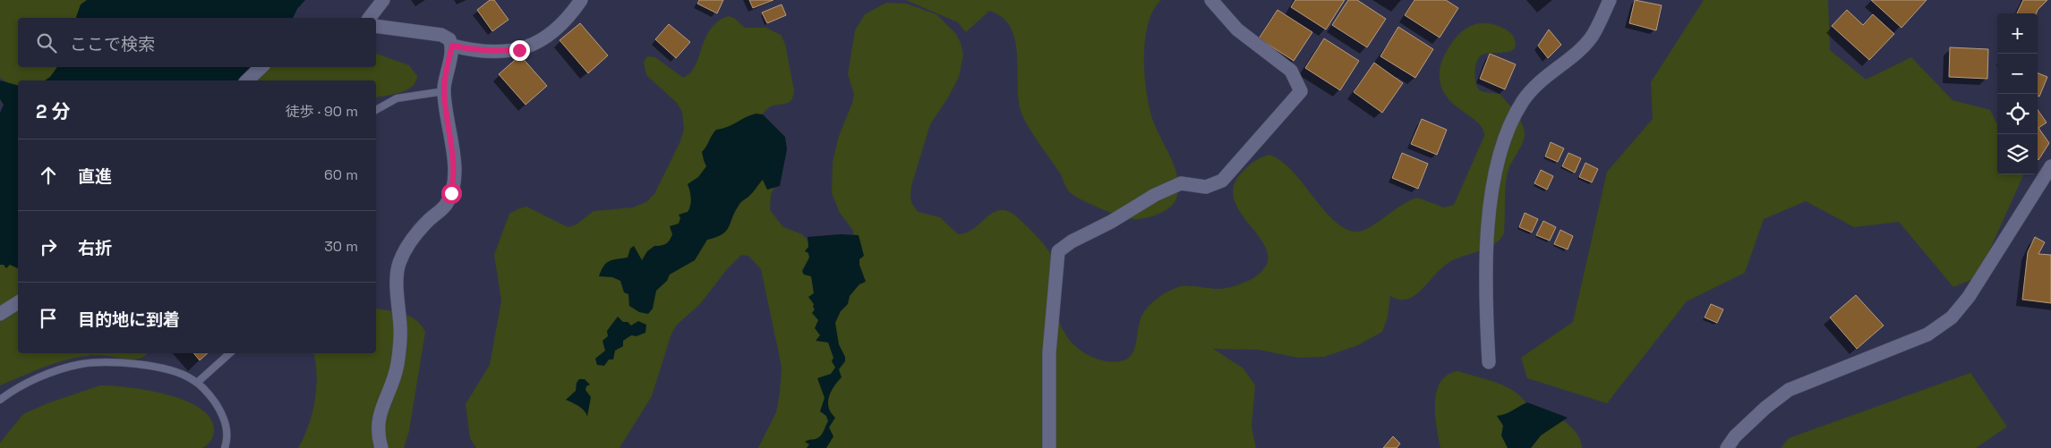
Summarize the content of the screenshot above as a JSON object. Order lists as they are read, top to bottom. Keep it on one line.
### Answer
{"page":{"map_buttons":["+","−"],"search":"ここで検索","heading":["2 分","徒歩 · 90 m"],"list":[["直進","60 m"],["右折","30 m"],"目的地に到着"]}}
